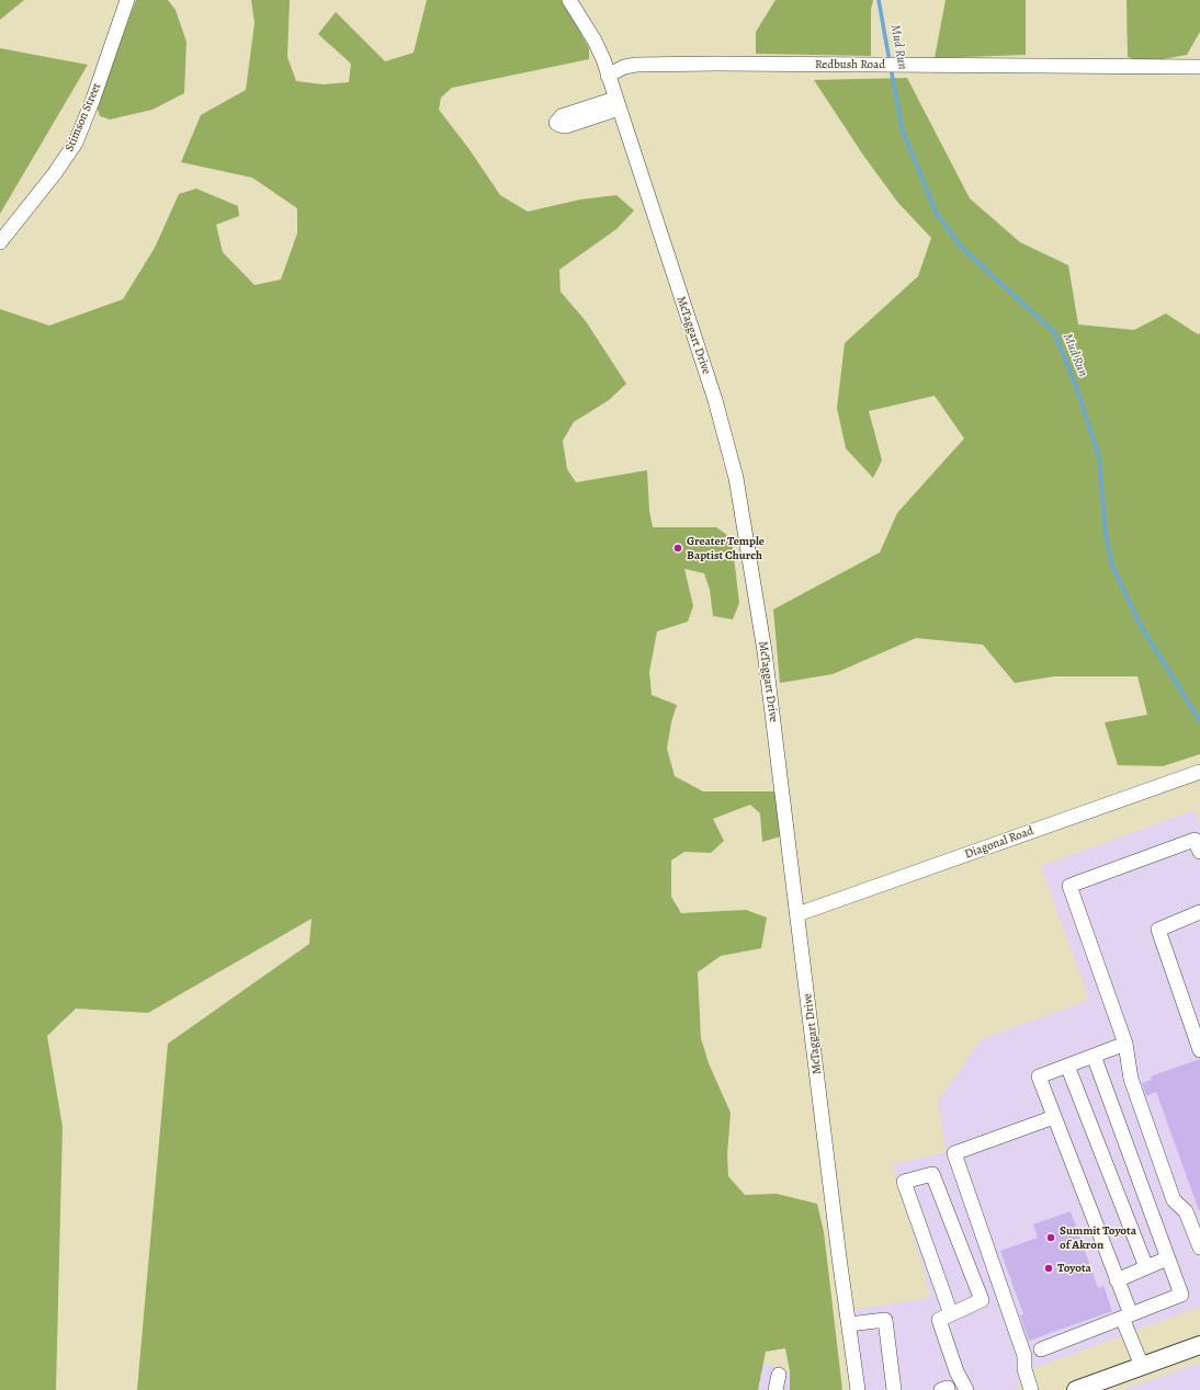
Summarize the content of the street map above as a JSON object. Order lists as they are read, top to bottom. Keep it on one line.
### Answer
{"streets":{"street":["Redbush Road","Stimson Street","McTaggart Drive","Diagonal Road"]},"crossings":[["Redbush Road","McTaggart Drive"],["McTaggart Drive","Diagonal Road"]],"water":["Mud Run"],"places":["Greater Temple Baptist Church","Summit Toyota of Akron","Toyota"]}
